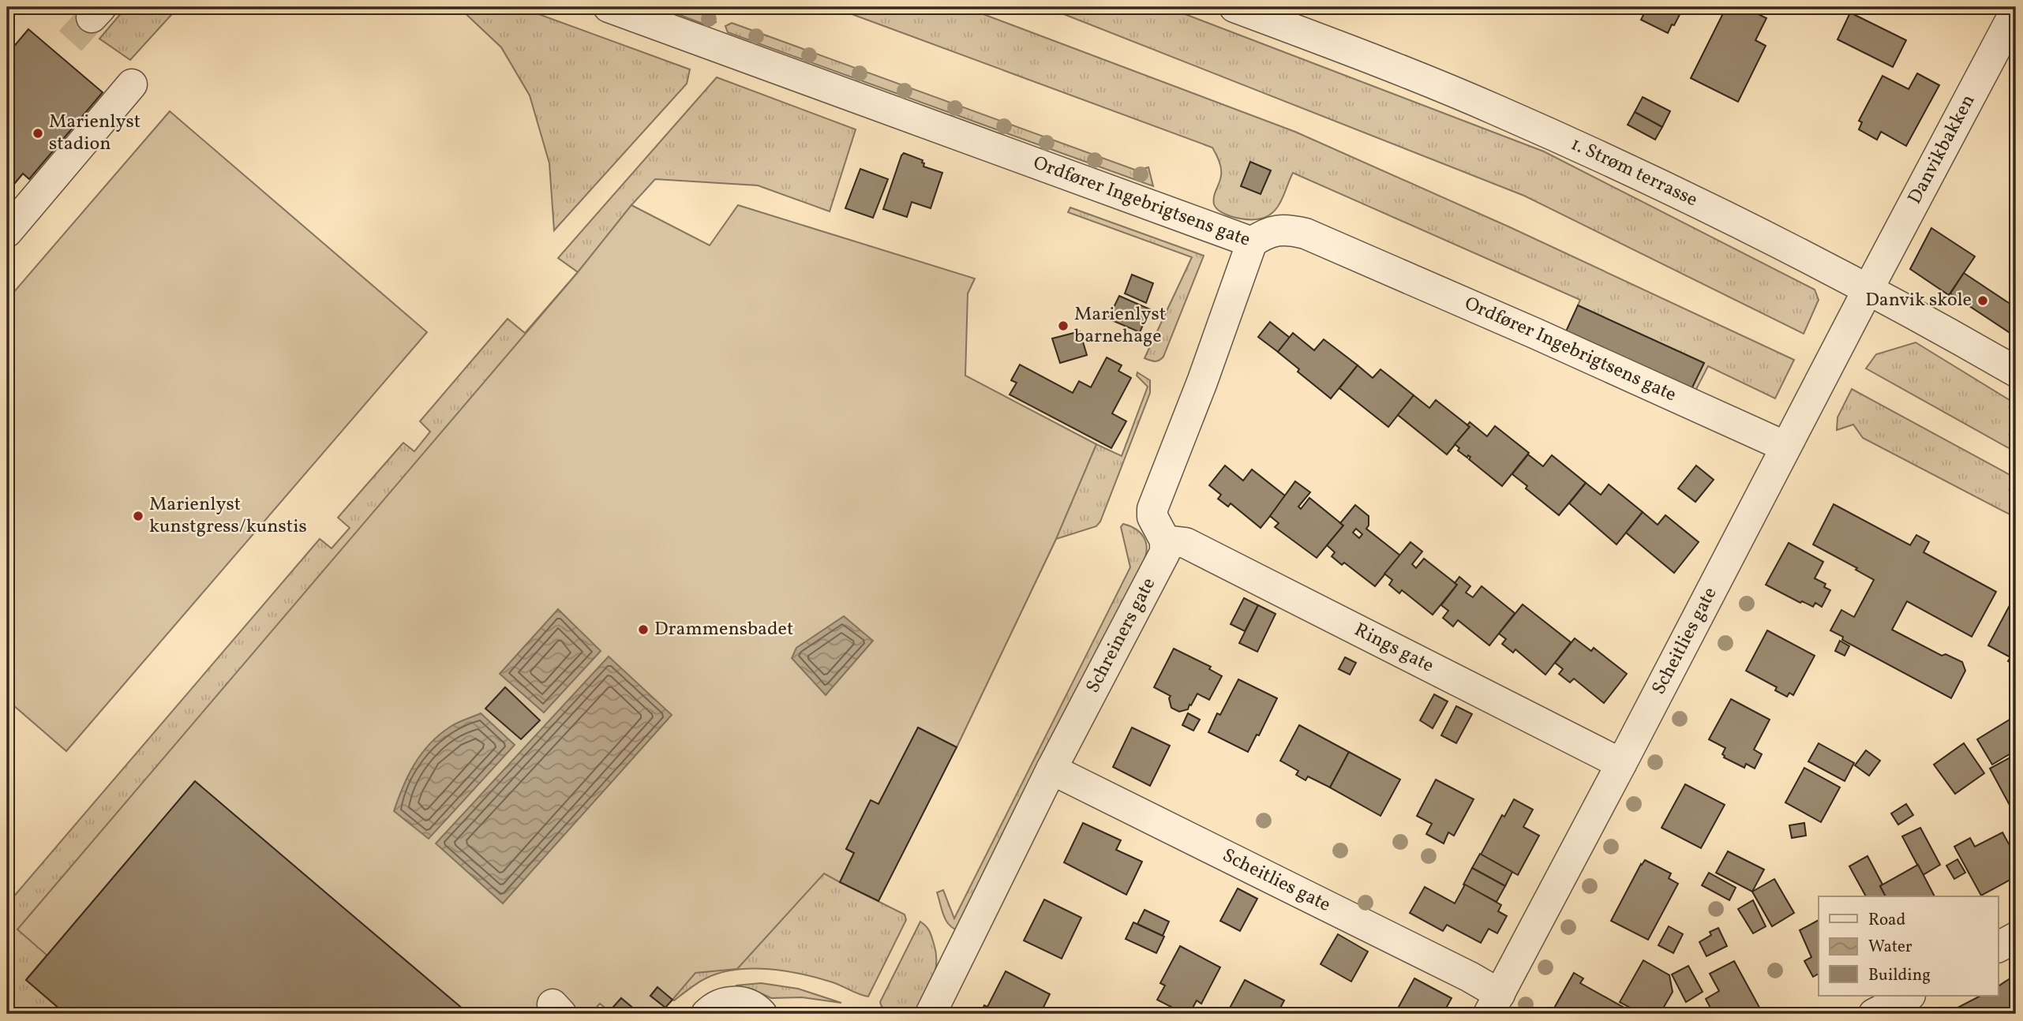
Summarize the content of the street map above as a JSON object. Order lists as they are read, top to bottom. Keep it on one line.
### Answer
{"streets":{"street":["Danvikbakken","1. Strøm terrasse","Ordfører Ingebrigtsens gate","Schreiners gate","Scheitlies gate","Rings gate"]},"crossings":[["Danvikbakken","1. Strøm terrasse"],["Danvikbakken","Scheitlies gate"],["1. Strøm terrasse","Scheitlies gate"],["Ordfører Ingebrigtsens gate","Scheitlies gate"],["Schreiners gate","Scheitlies gate"],["Schreiners gate","Rings gate"],["Scheitlies gate","Rings gate"]],"places":["Marienlyst stadion","Danvik skole","Marienlyst barnehage","Marienlyst kunstgress/kunstis","Drammensbadet"],"legend":["Road","Water","Building"]}
